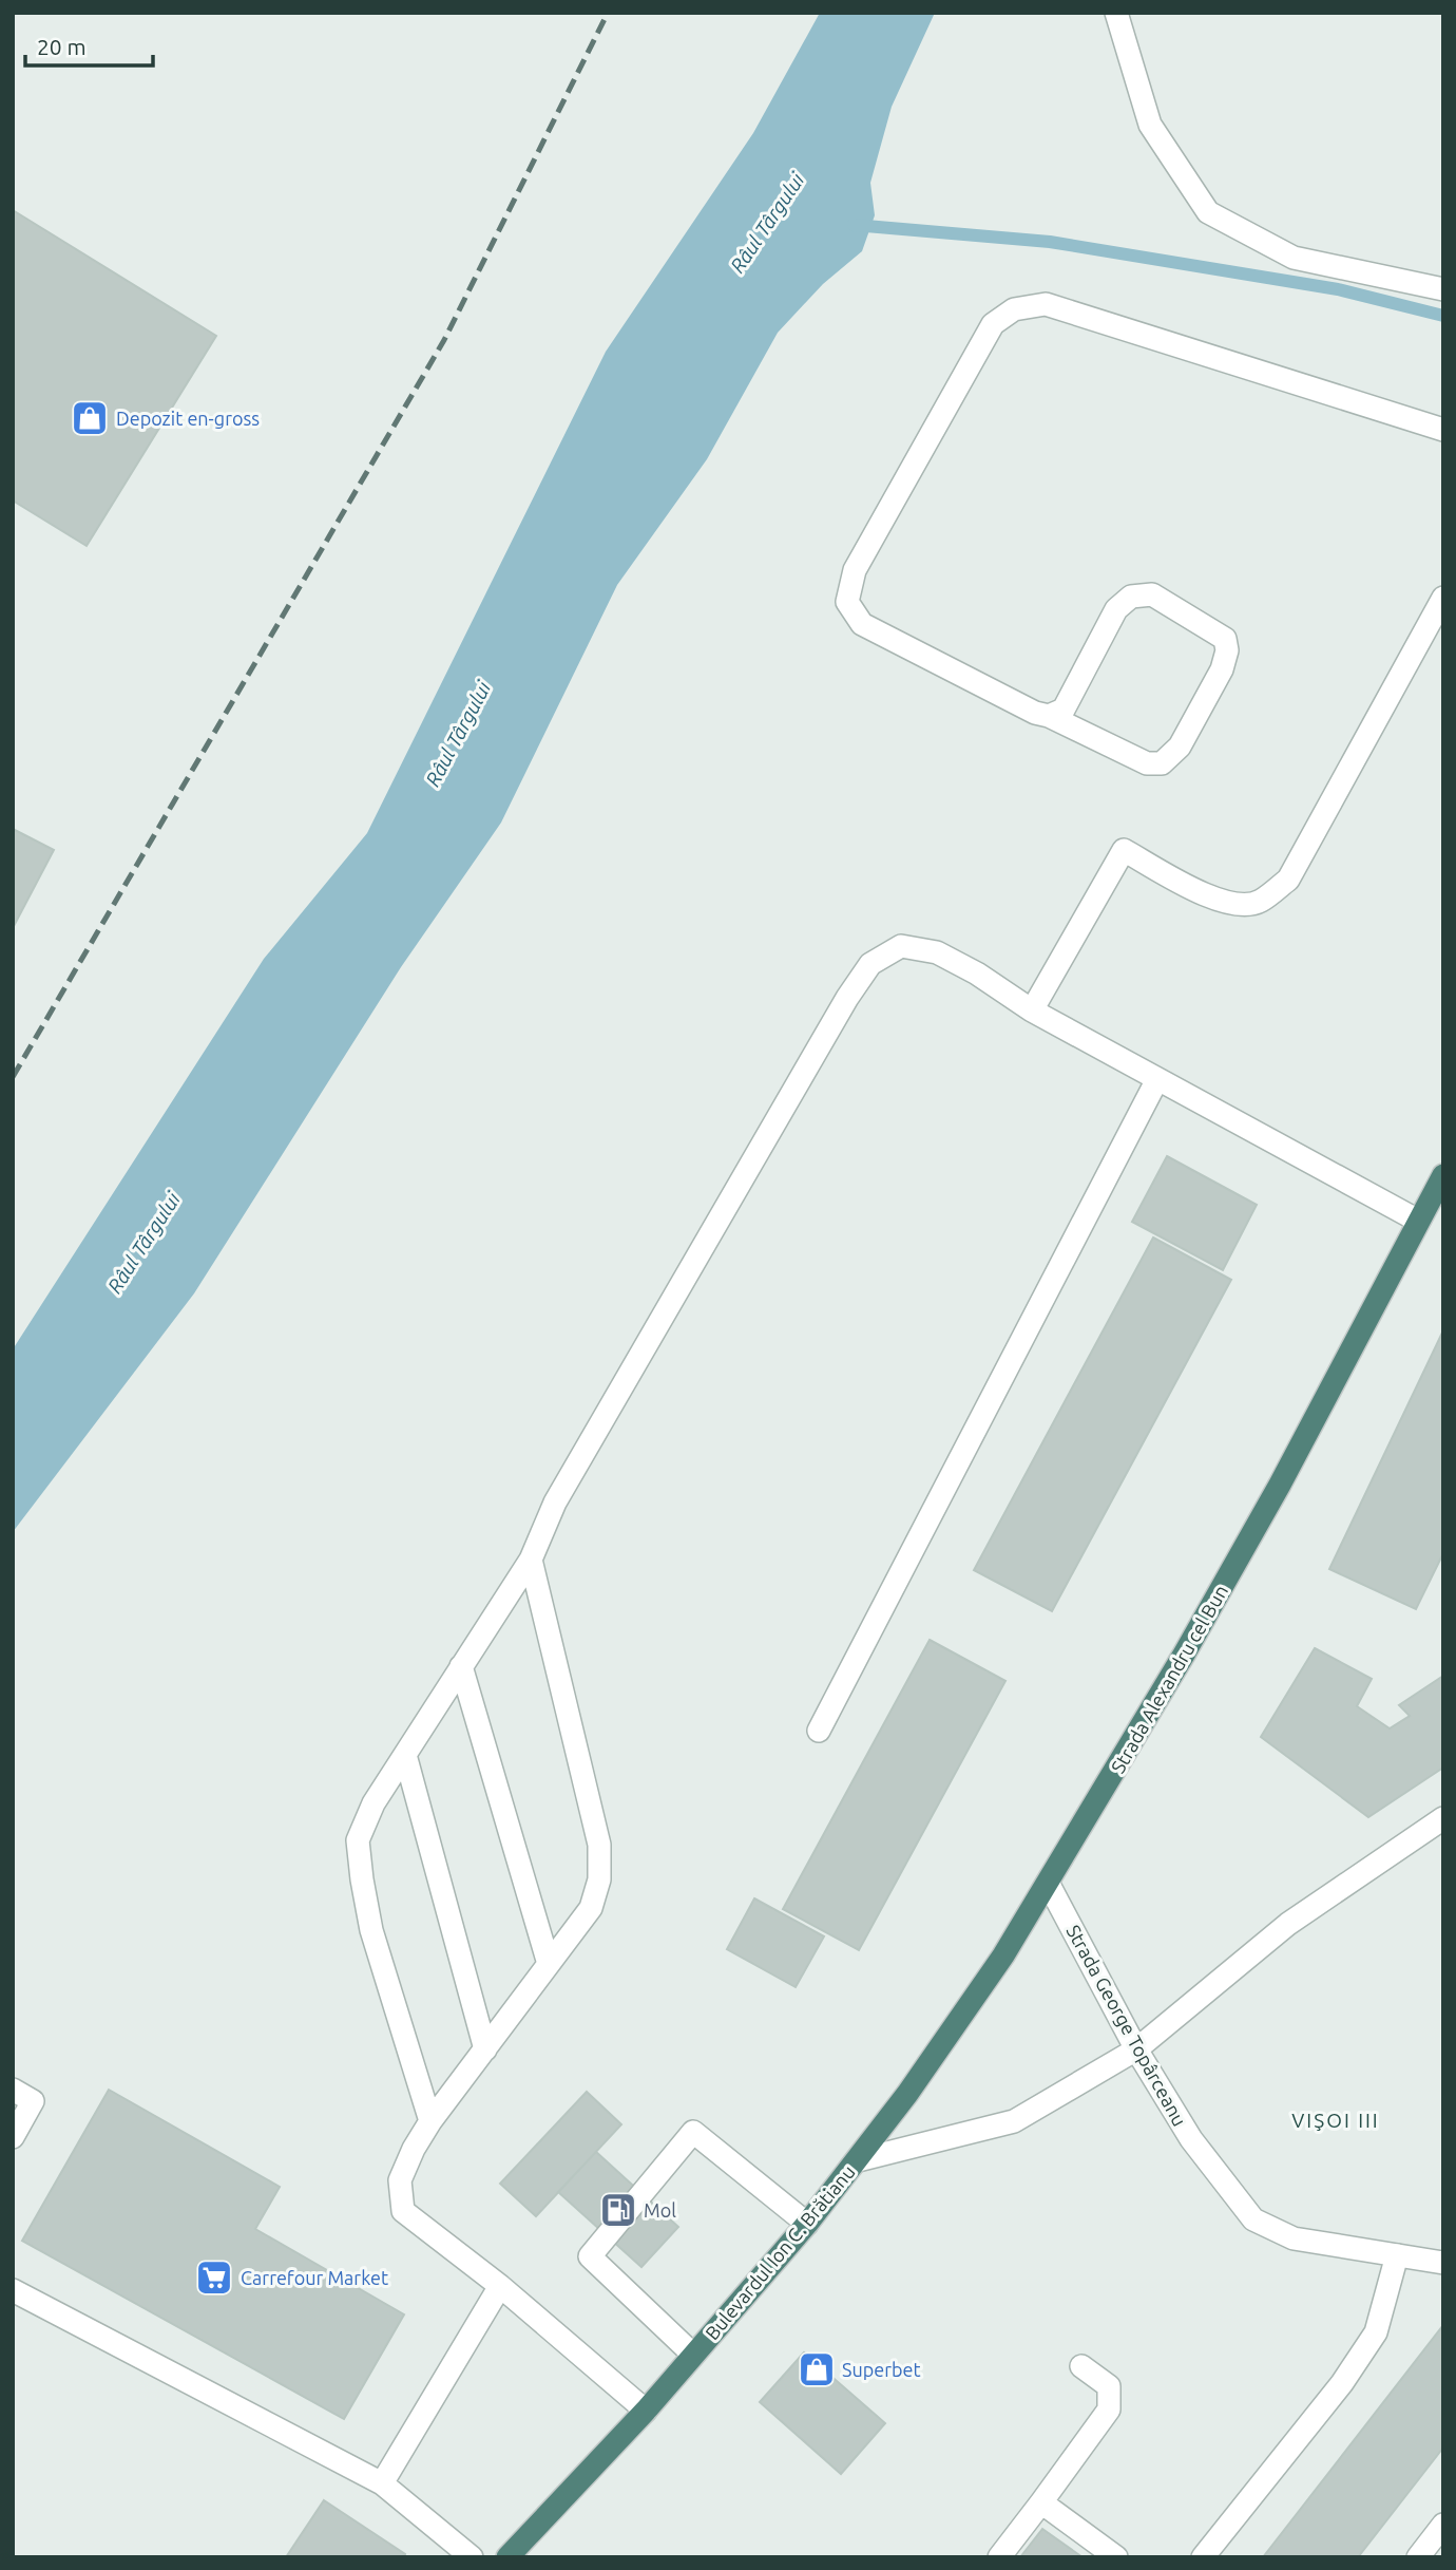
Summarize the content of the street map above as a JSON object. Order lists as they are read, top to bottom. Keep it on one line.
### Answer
{"streets":{"highway":["Strada Alexandru cel Bun","Bulevardul Ion C. Brătianu"],"street":["Strada George Topârceanu"]},"crossings":[["Strada Alexandru cel Bun","Strada George Topârceanu"],["Strada Alexandru cel Bun","Bulevardul Ion C. Brătianu"],["Strada George Topârceanu","Bulevardul Ion C. Brătianu"]],"districts":["VIŞOI III"],"water":["Râul Târgului"],"places":{"shop":["Depozit en-gross","Superbet"],"fuel station":["Mol"],"supermarket":["Carrefour Market"]},"scale_bar":"20 m"}
